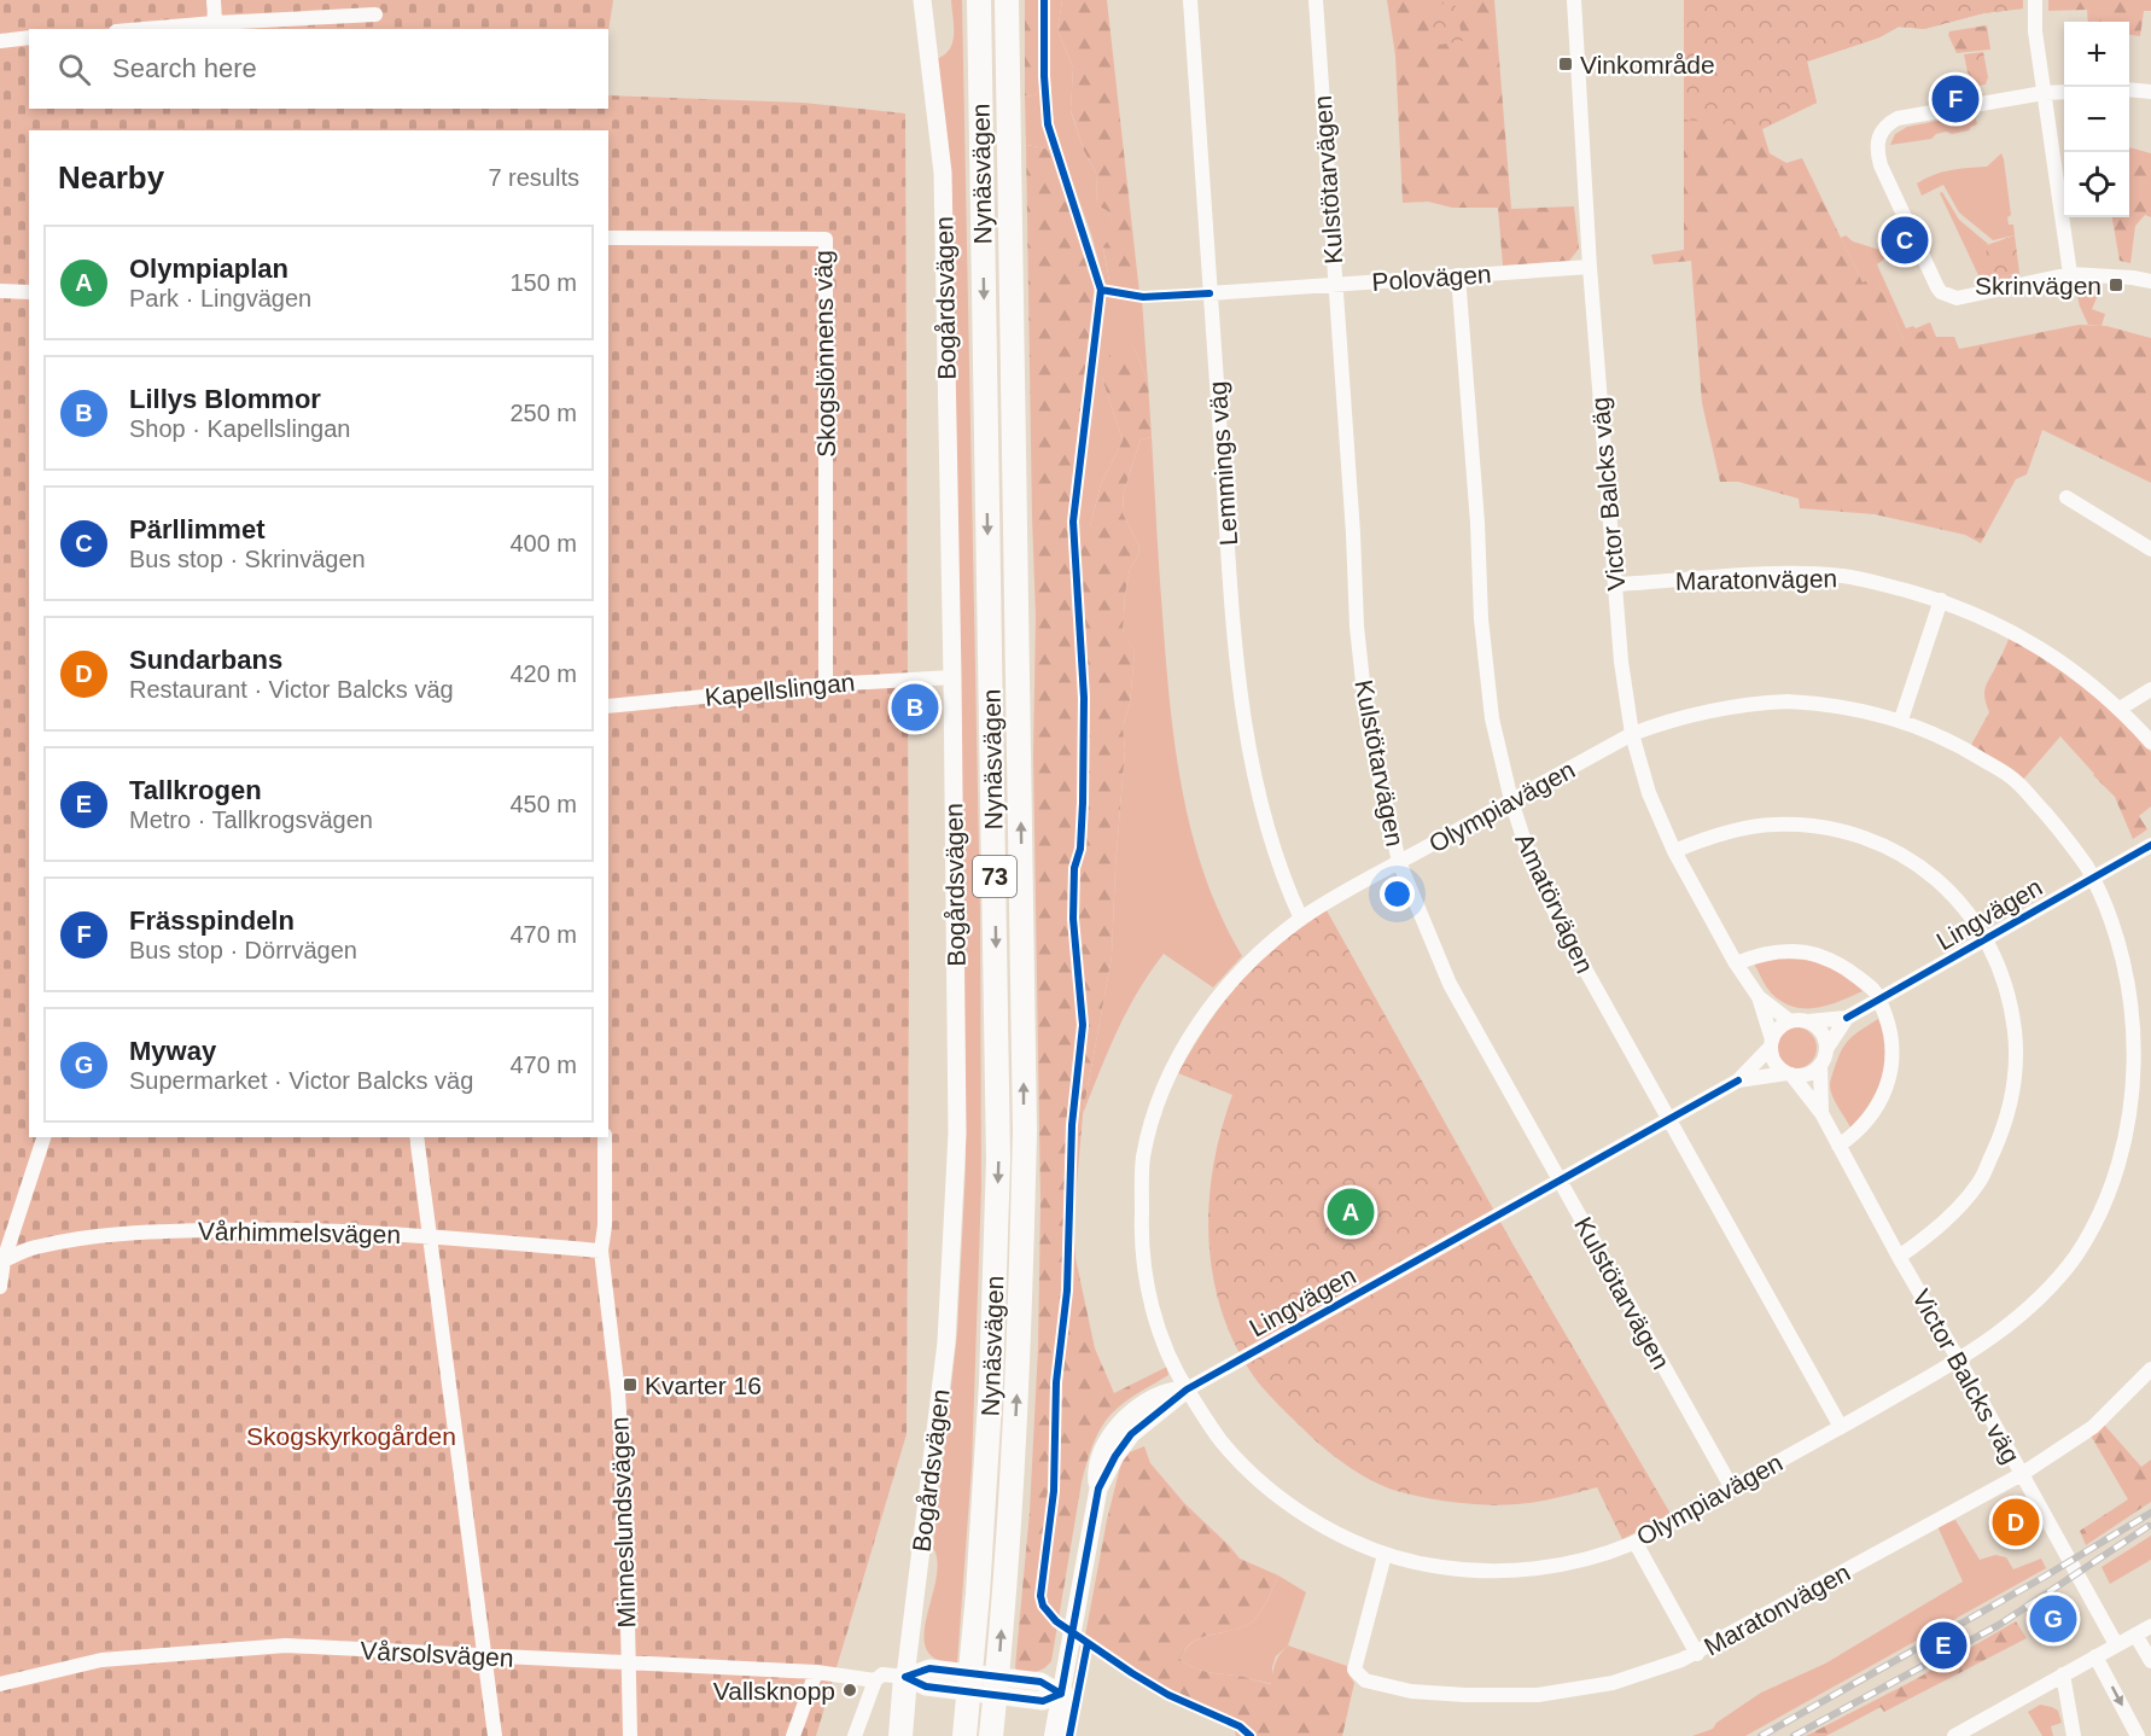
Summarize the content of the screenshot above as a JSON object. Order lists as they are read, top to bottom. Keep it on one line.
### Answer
{"streets":{"highway":["Nynäsvägen","73"],"street":["Kulstötarvägen","Polovägen","Bogårdsvägen","Skogslönnens väg","Lemmings väg","Victor Balcks väg","Maratonvägen","Kapellslingan","Olympiavägen","Amatörvägen","Lingvägen","Vårhimmelsvägen","Minneslundsvägen","Vårsolsvägen"]},"crossings":[["Kulstötarvägen","Polovägen"],["Kulstötarvägen","Olympiavägen"],["Kulstötarvägen","Lingvägen"],["Polovägen","Lemmings väg"],["Polovägen","Victor Balcks väg"],["Polovägen","Amatörvägen"],["Bogårdsvägen","Kapellslingan"],["Skogslönnens väg","Kapellslingan"],["Lemmings väg","Olympiavägen"],["Victor Balcks väg","Maratonvägen"],["Victor Balcks väg","Olympiavägen"],["Victor Balcks väg","Lingvägen"],["Maratonvägen","Olympiavägen"],["Olympiavägen","Amatörvägen"],["Olympiavägen","Lingvägen"],["Amatörvägen","Lingvägen"],["Vårhimmelsvägen","Minneslundsvägen"],["Minneslundsvägen","Vårsolsvägen"]],"parks":["Skogskyrkogården"],"places":{"transit":["Vinkområde","Skrinvägen","Kvarter 16"],"other":["Vallsknopp"]},"page":{"map_buttons":["+","−"],"search":"Search here","pins":["F","C","B","A","D","G","E"],"heading":["Nearby","7 results"],"list":[{"mark":"A","name":"Olympiaplan","note":"Park · Lingvägen","value":"150 m"},{"mark":"B","name":"Lillys Blommor","note":"Shop · Kapellslingan","value":"250 m"},{"mark":"C","name":"Pärllimmet","note":"Bus stop · Skrinvägen","value":"400 m"},{"mark":"D","name":"Sundarbans","note":"Restaurant · Victor Balcks väg","value":"420 m"},{"mark":"E","name":"Tallkrogen","note":"Metro · Tallkrogsvägen","value":"450 m"},{"mark":"F","name":"Frässpindeln","note":"Bus stop · Dörrvägen","value":"470 m"},{"mark":"G","name":"Myway","note":"Supermarket · Victor Balcks väg","value":"470 m"}]}}
